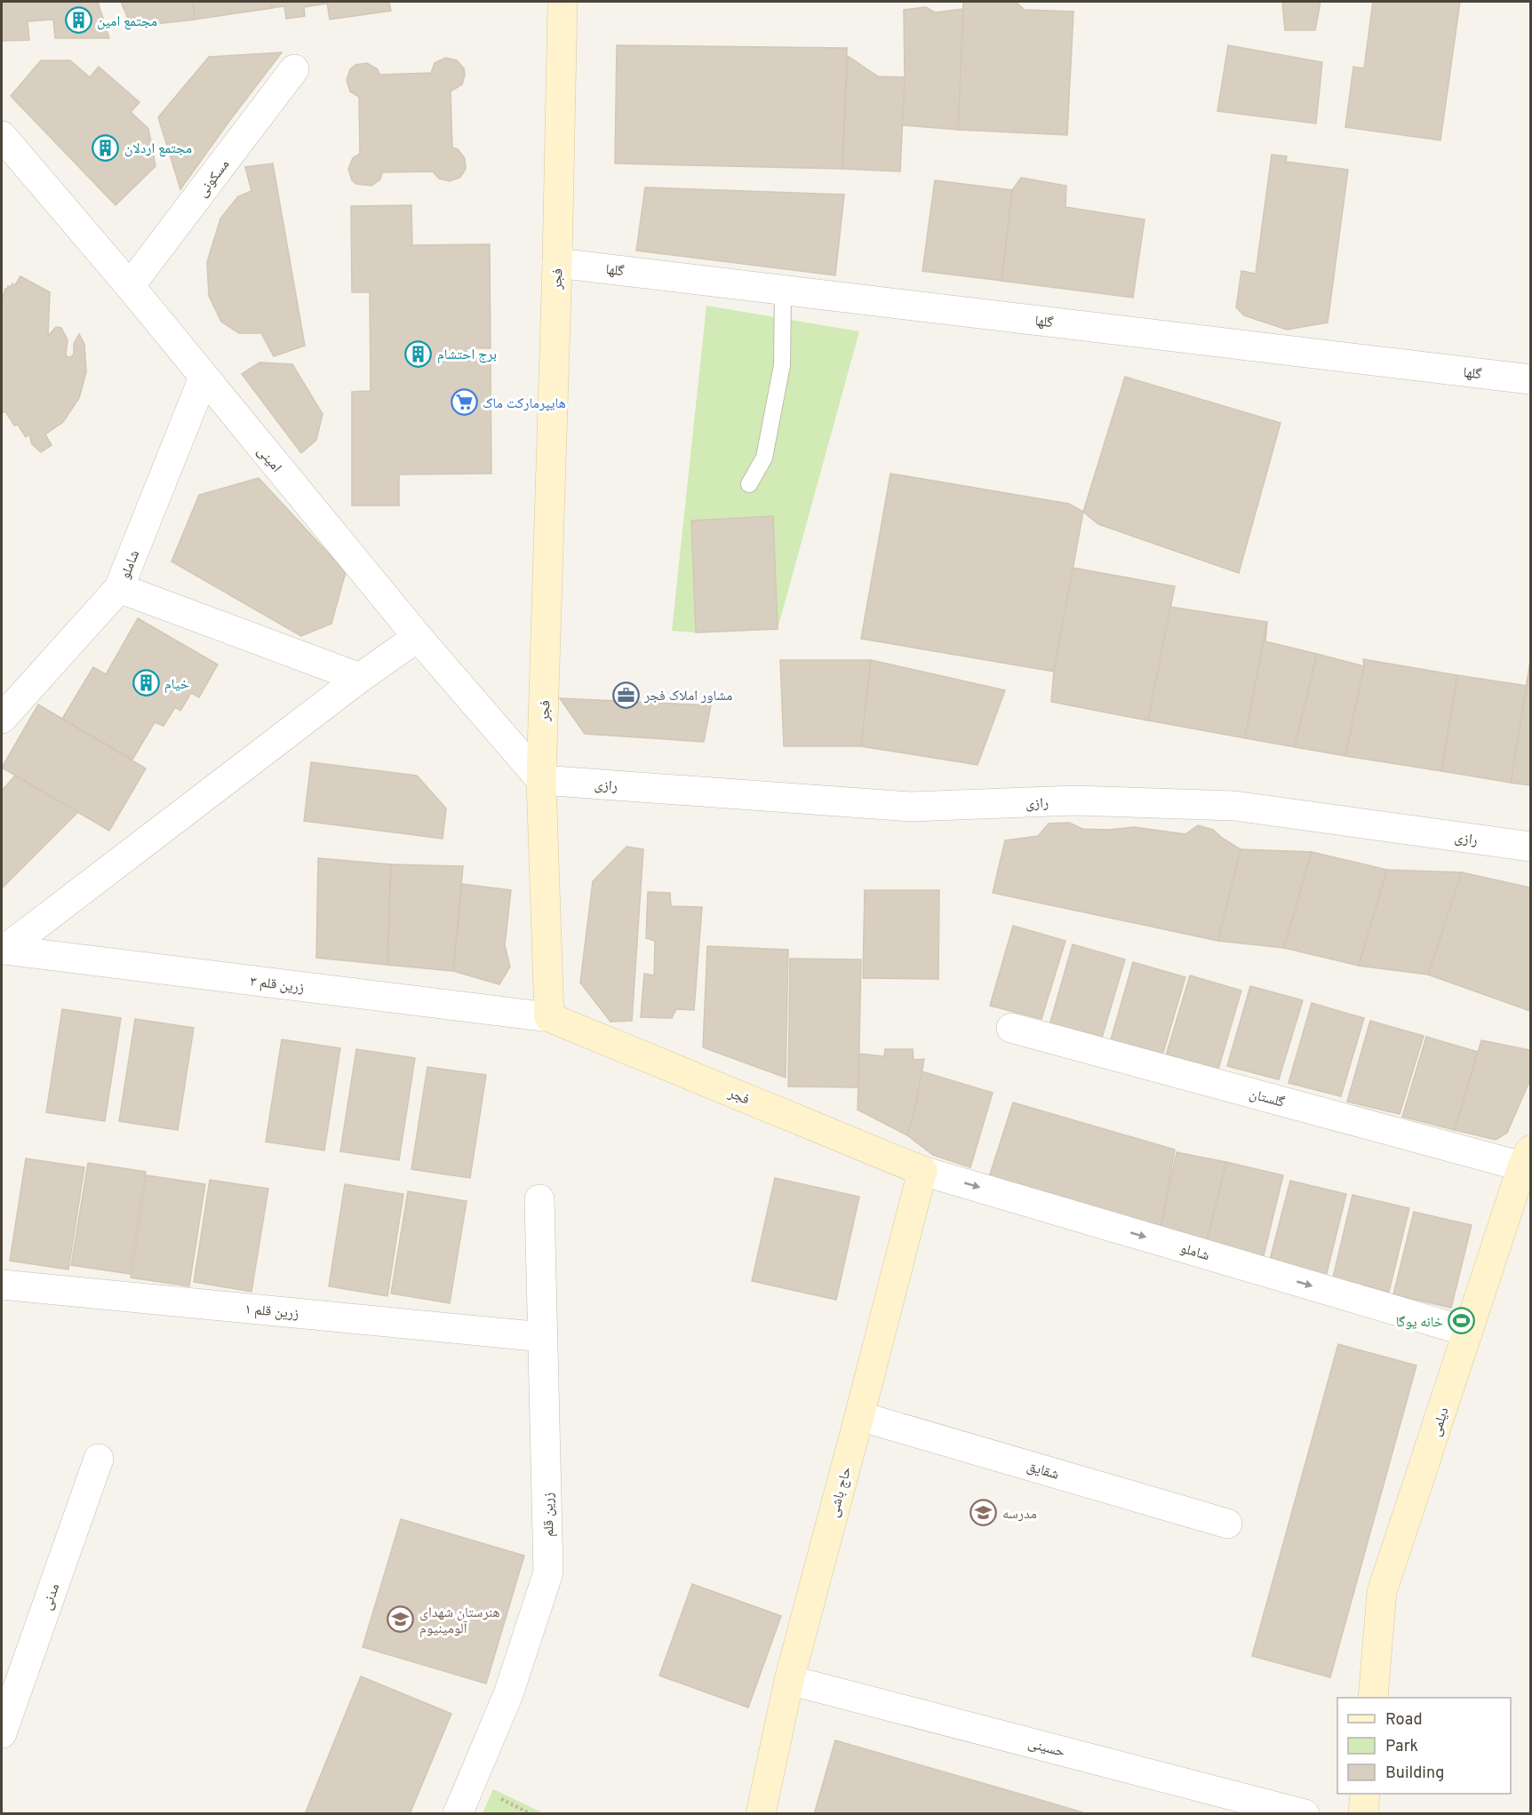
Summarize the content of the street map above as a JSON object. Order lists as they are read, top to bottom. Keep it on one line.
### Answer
{"streets":{"street":["مسکونی","گلها","فجر","امینی","شاملو","رازی","زرین قلم ۳","گلستان","زرین قلم ۱","دیلمی","شقایق","حاج باشی","زرین قلم","مدنی","حسینی"]},"crossings":[["مسکونی","امینی"],["گلها","فجر"],["فجر","امینی"],["فجر","شاملو"],["فجر","رازی"],["فجر","زرین قلم ۳"],["فجر","حاج باشی"],["امینی","شاملو"],["امینی","رازی"],["شاملو","دیلمی"],["شاملو","حاج باشی"],["گلستان","دیلمی"],["زرین قلم ۱","زرین قلم"],["شقایق","حاج باشی"],["حاج باشی","حسینی"]],"one_way":["شاملو"],"places":{"building":["مجتمع امین","مجتمع اردلان","برج احتشام","خیام"],"supermarket":["هایپرمارکت ماک"],"office":["مشاور املاک فجر"],"sports":["خانه یوگا"],"school or university":["مدرسه","هنرستان شهدای آلومینیوم"]},"legend":["Road","Park","Building"]}
